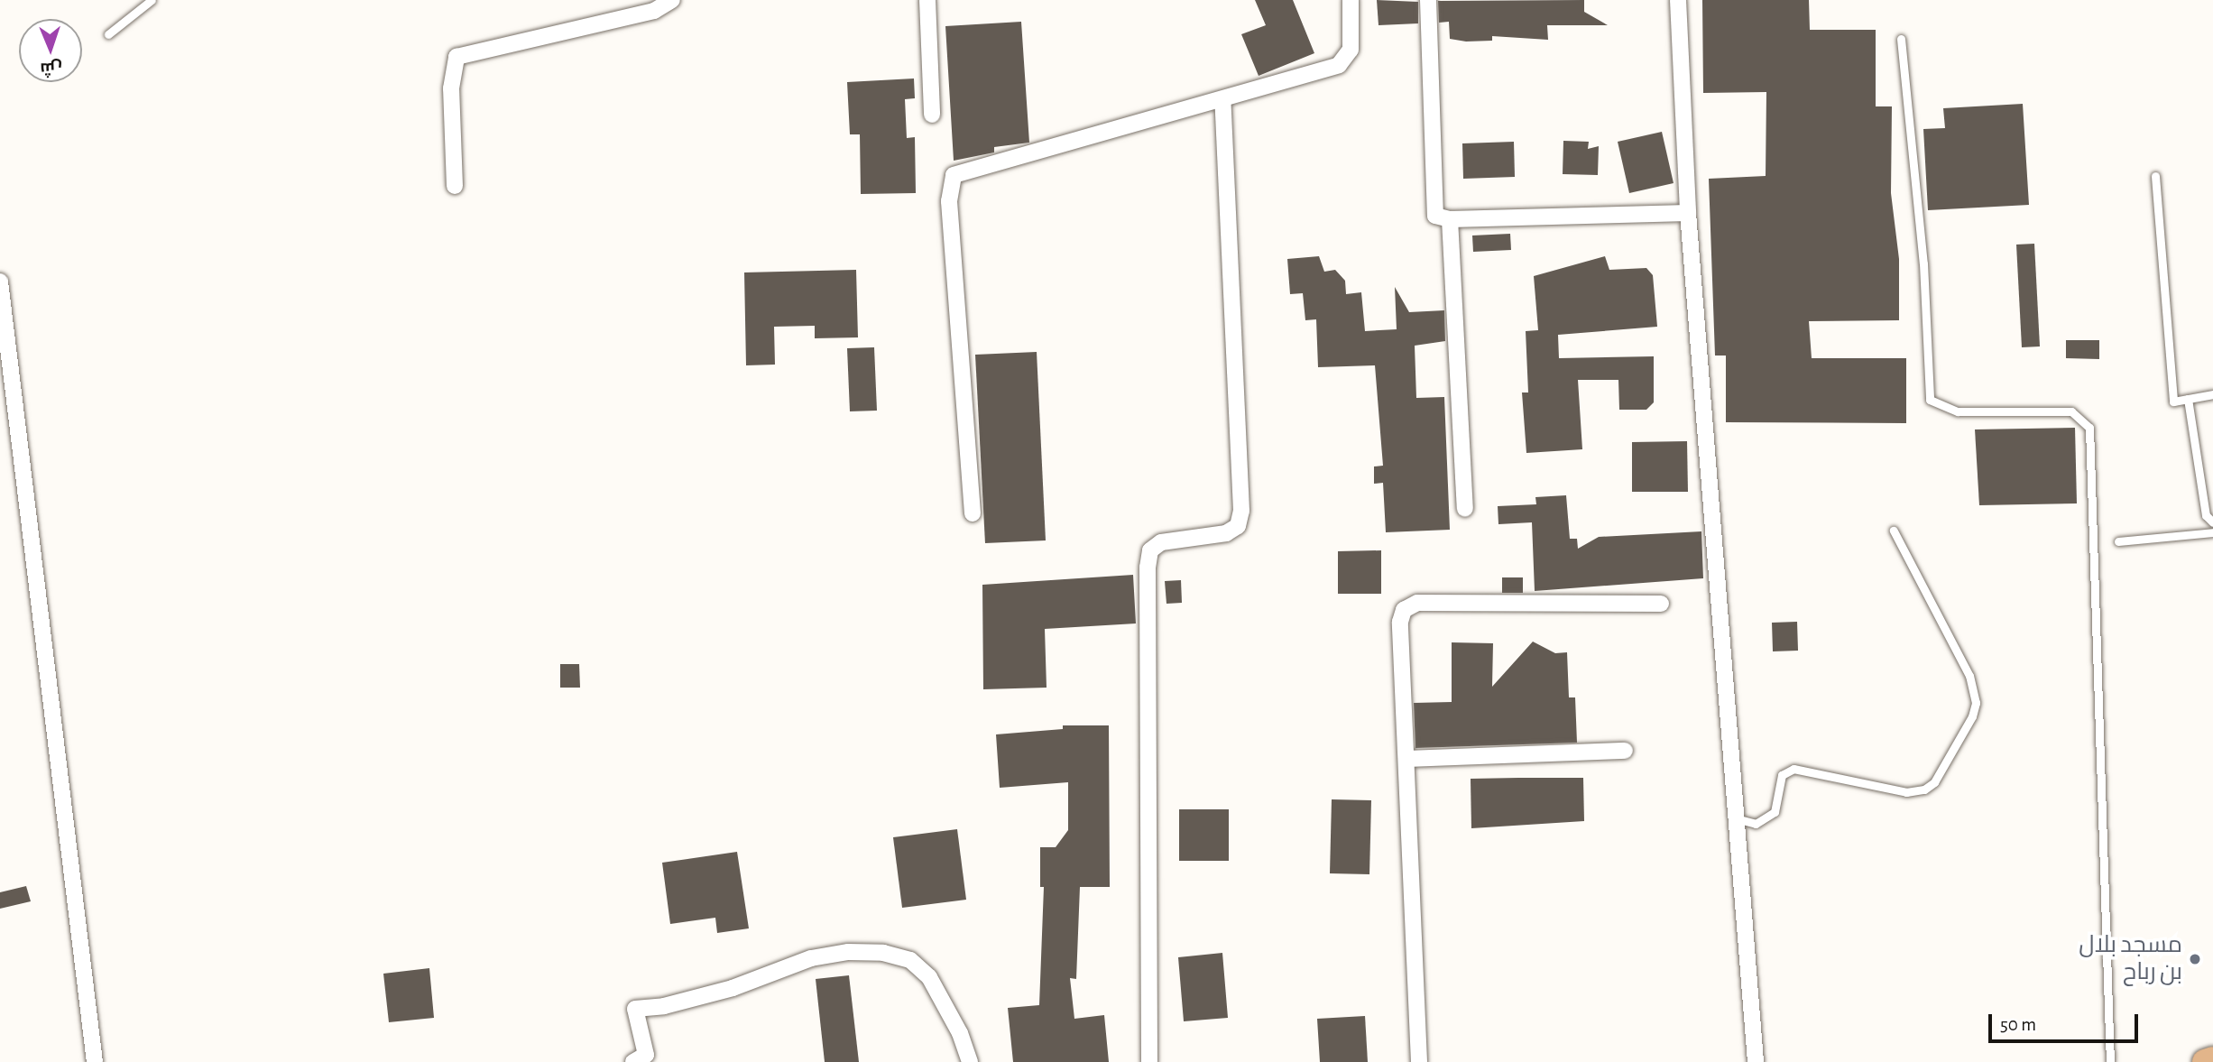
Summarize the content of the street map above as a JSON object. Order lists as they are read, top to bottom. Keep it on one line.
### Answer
{"places":["مسجد بلال بن رباح"],"scale_bar":"50 m","north":"bottom"}
